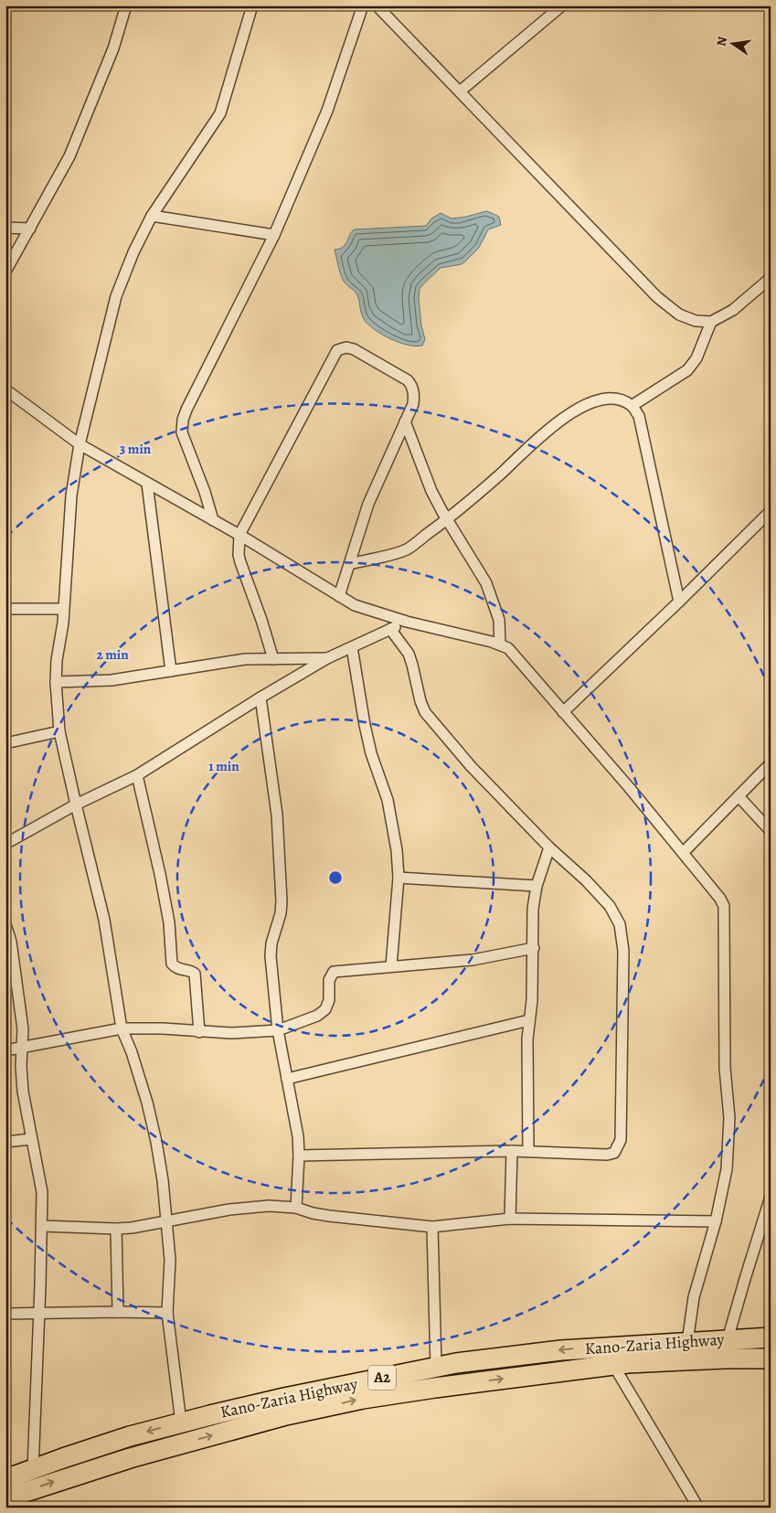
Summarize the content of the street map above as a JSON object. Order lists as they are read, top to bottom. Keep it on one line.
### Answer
{"streets":{"highway":["Kano-Zaria Highway","A2"]},"north":"left","rings":["3 min","2 min","1 min"]}
